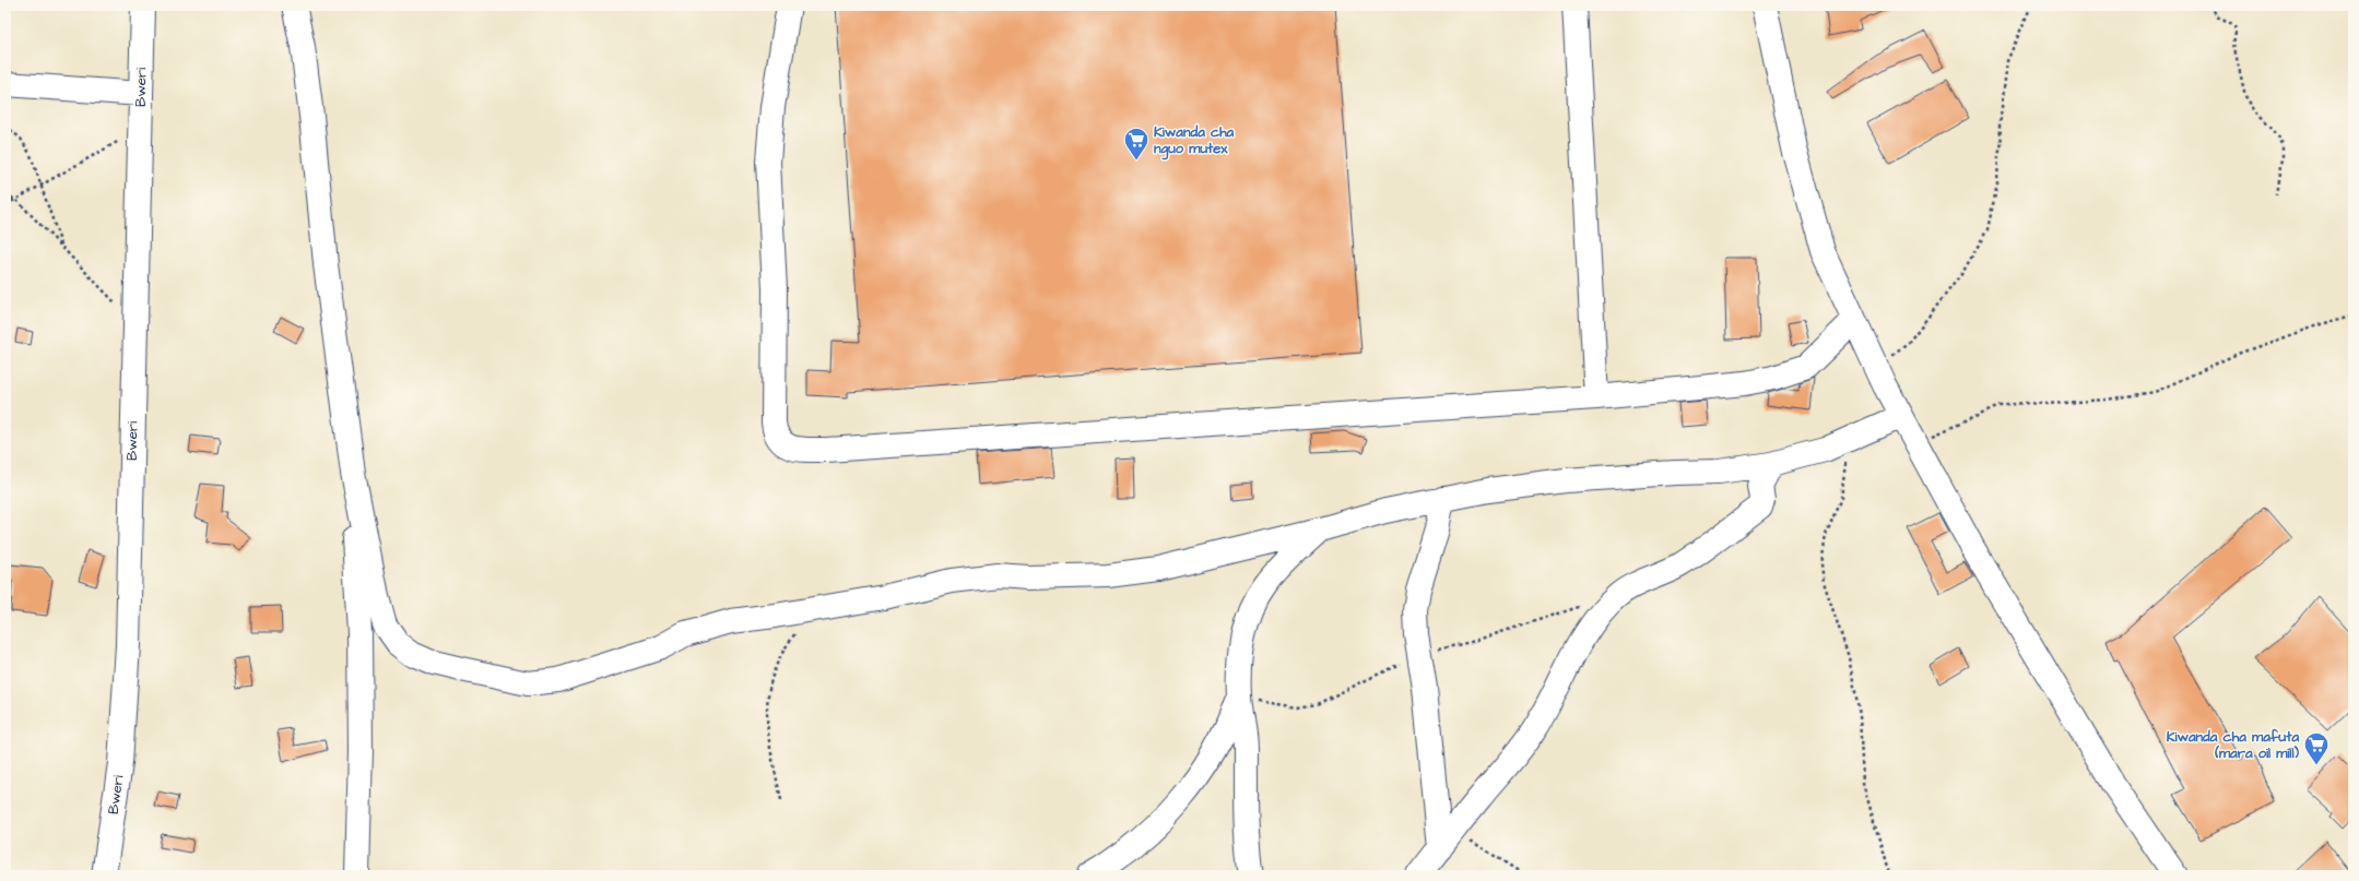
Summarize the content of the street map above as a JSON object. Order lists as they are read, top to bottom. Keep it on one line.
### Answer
{"streets":{"street":["Bweri"]},"places":{"supermarket":["Kiwanda cha nguo mutex","Kiwanda cha mafuta (mara oil mill)"]}}
